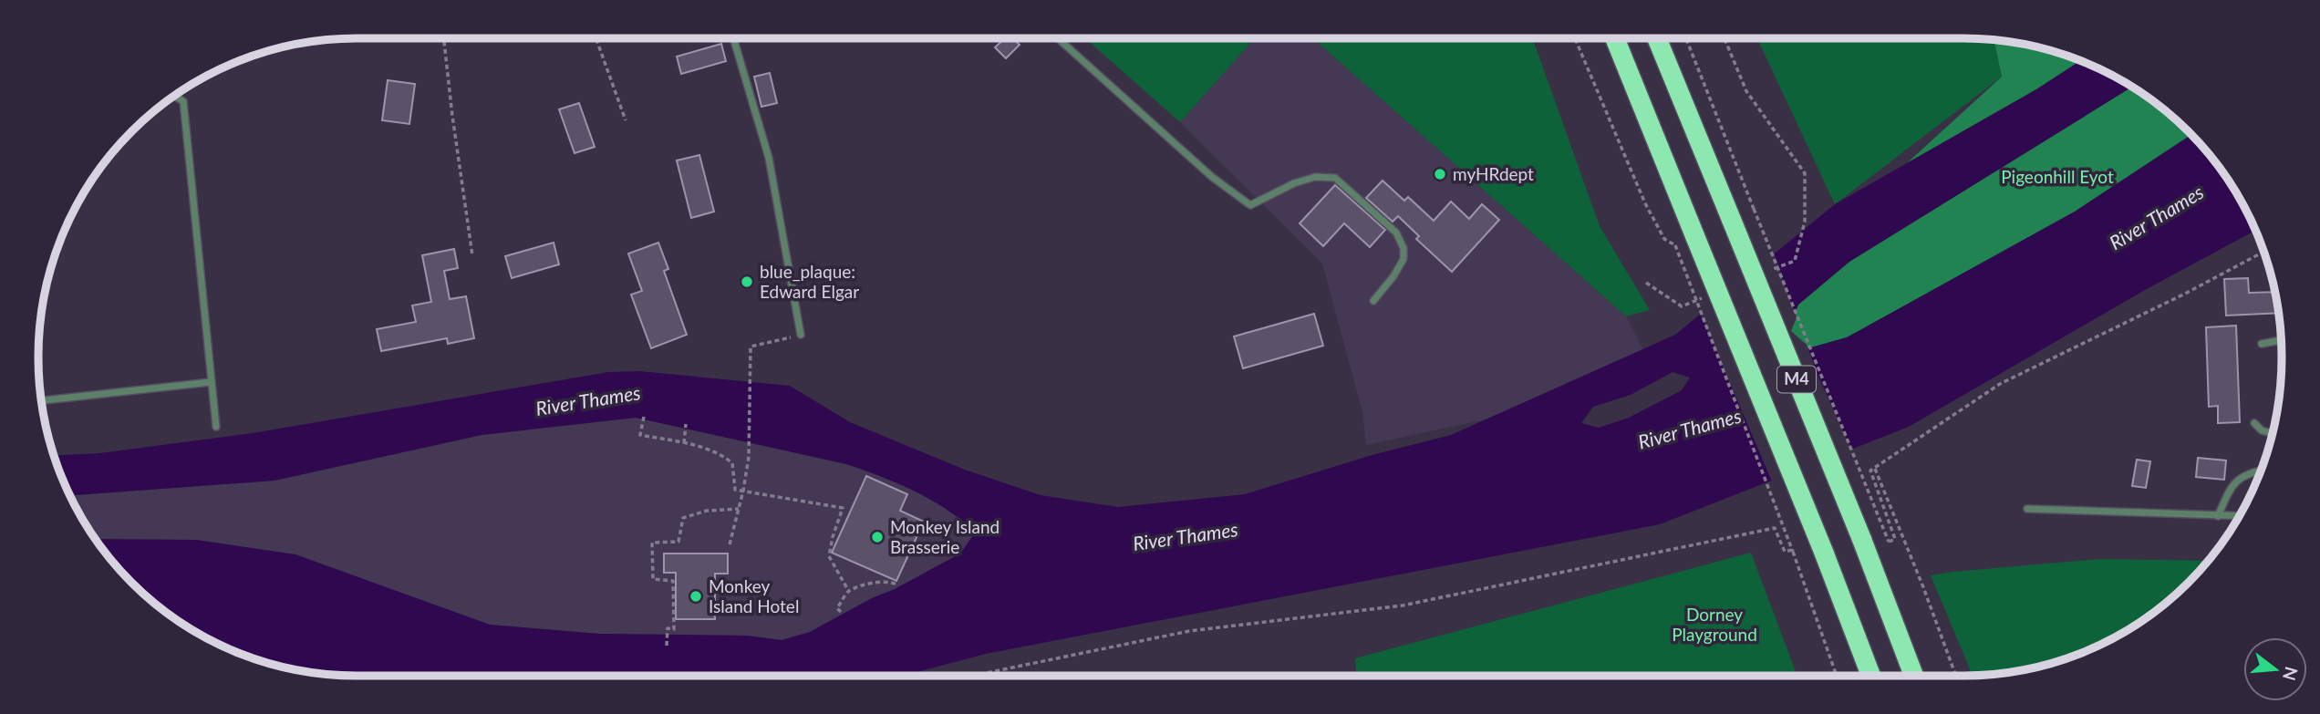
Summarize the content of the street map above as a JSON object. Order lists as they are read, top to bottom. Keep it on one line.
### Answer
{"streets":{"highway":["M4"]},"water":["River Thames"],"parks":["Pigeonhill Eyot","Dorney Playground"],"places":["myHRdept","blue_plaque: Edward Elgar","Monkey Island Brasserie","Monkey Island Hotel"],"north":"right"}
